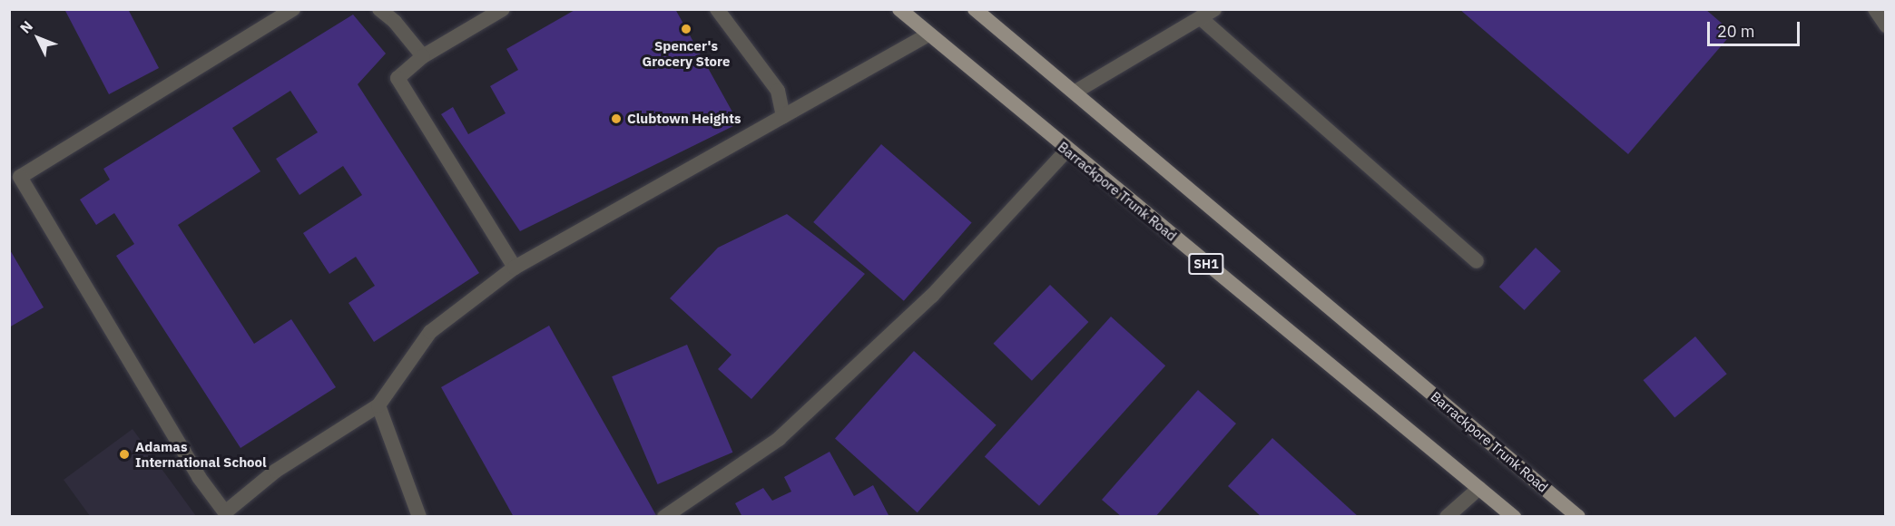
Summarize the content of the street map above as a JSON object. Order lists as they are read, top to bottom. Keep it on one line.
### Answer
{"streets":{"main road":["Barrackpore Trunk Road","SH1"]},"places":["Spencer's Grocery Store","Clubtown Heights","Adamas International School"],"scale_bar":"20 m","north":"top left"}
